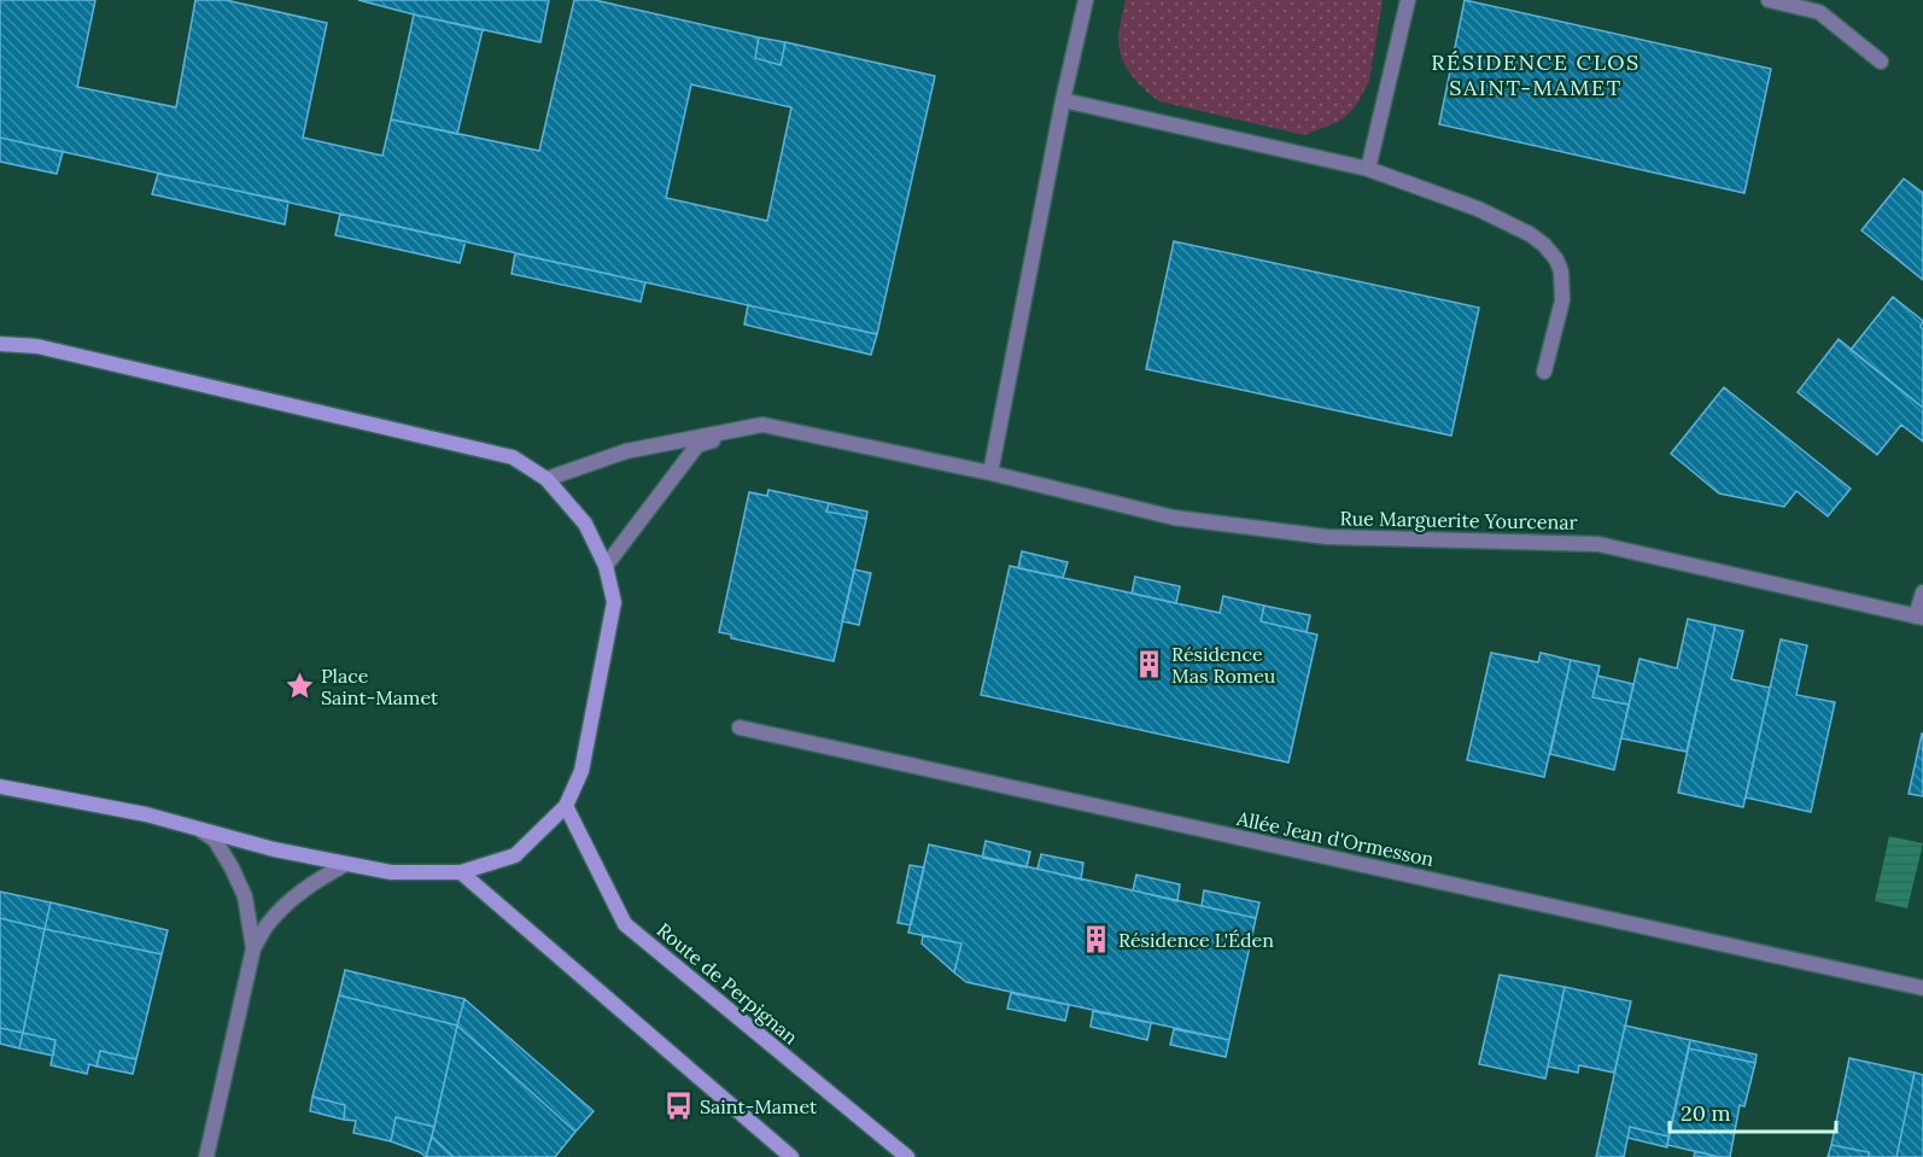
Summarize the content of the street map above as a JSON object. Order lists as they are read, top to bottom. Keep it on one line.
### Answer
{"streets":{"main road":["Route de Perpignan"],"street":["Rue Marguerite Yourcenar","Allée Jean d'Ormesson"]},"districts":["RÉSIDENCE CLOS SAINT-MAMET"],"places":{"building":["Résidence Mas Romeu","Résidence L'Éden"],"place":["Place Saint-Mamet"],"bus stop":["Saint-Mamet"]},"scale_bar":"20 m"}
